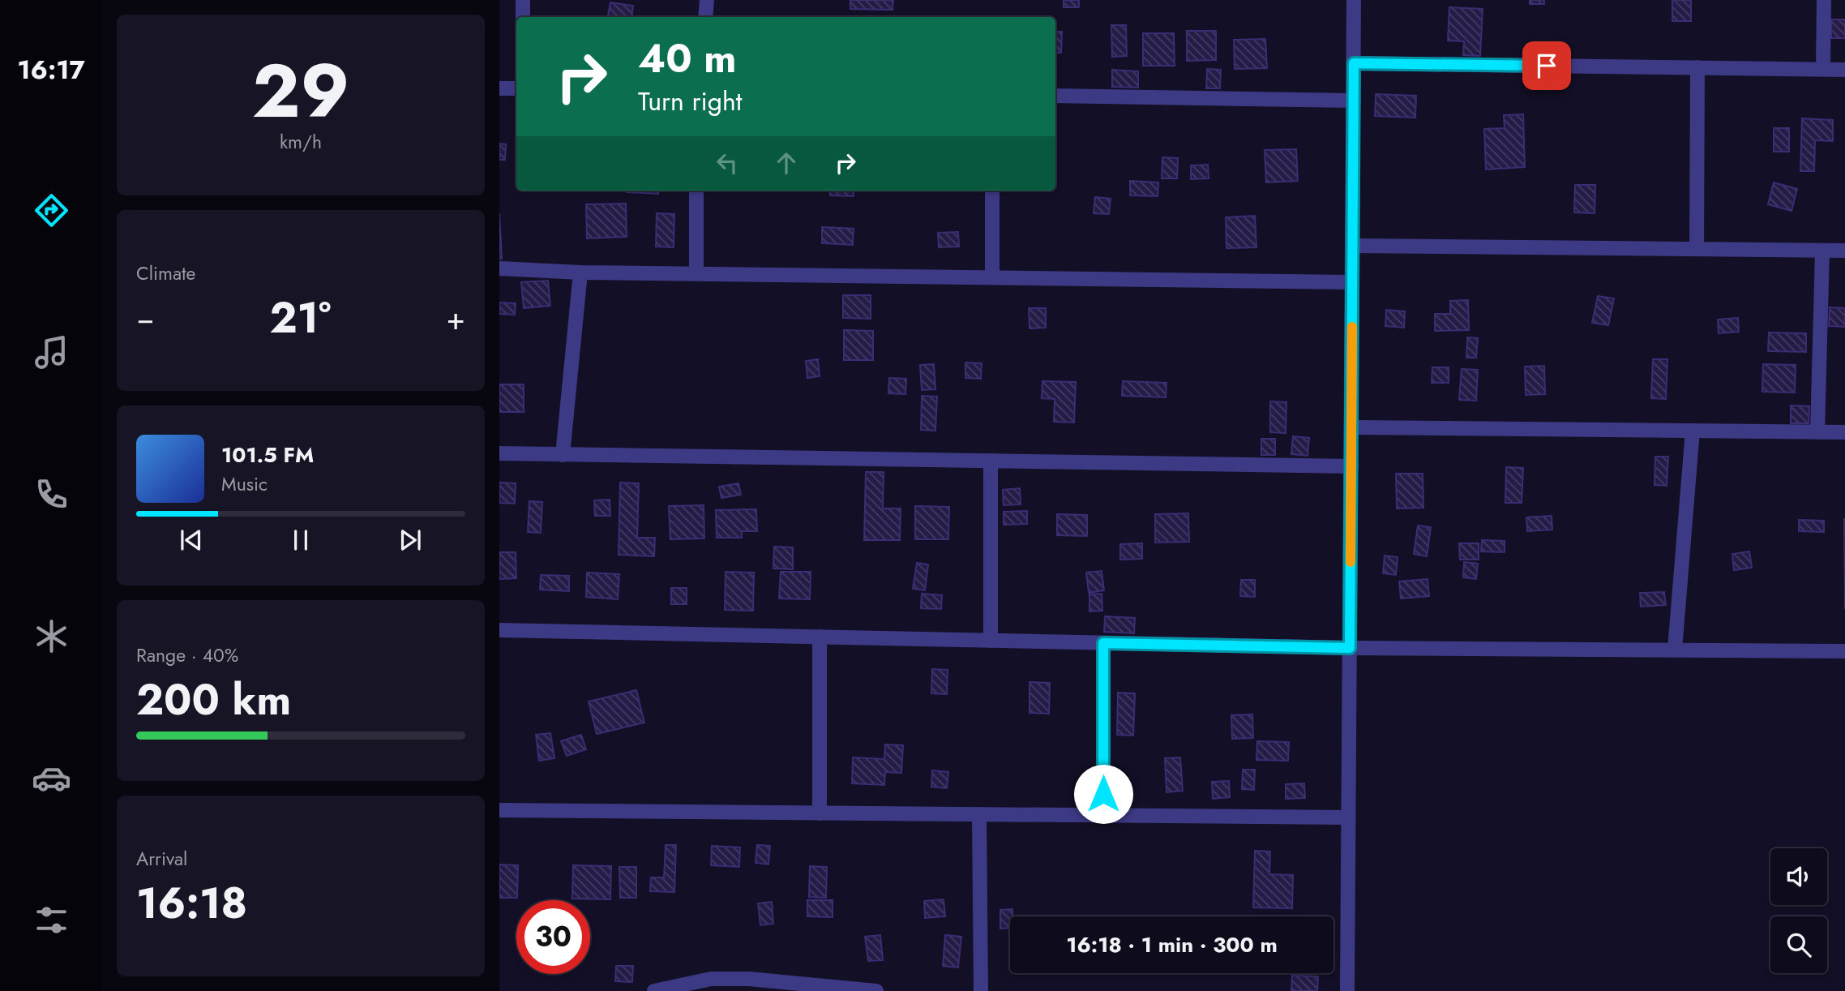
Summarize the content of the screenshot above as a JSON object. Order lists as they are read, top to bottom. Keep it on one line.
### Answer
{"page":{"tabs":"16:17","tile":[["29","km/h"],"Climate",["Range · 40%","200 km"],["Arrival","16:18"]],"turn":["40 m","Turn right"],"heat":["−","21°","+"],"song":["101.5 FM","Music"],"limit":"30","trip":"16:18 · 1 min · 300 m"}}
